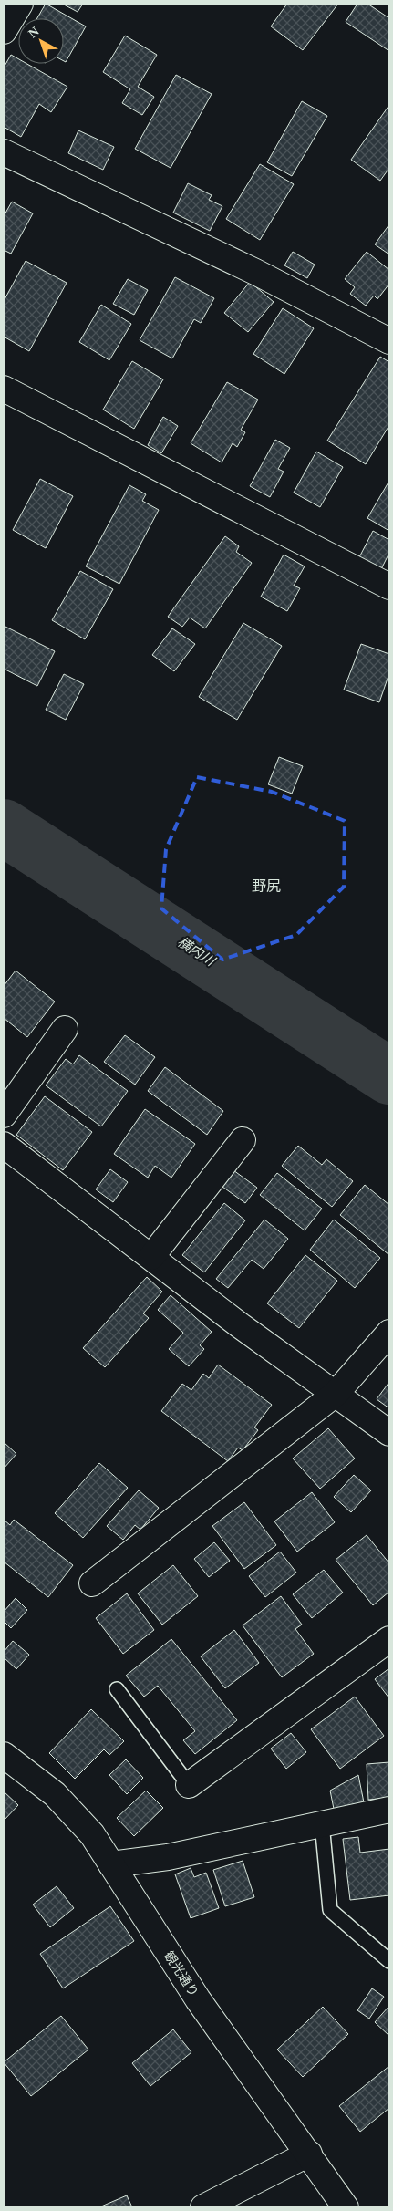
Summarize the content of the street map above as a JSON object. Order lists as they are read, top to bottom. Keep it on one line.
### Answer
{"streets":{"main road":["観光通り"]},"districts":["野尻"],"water":["横内川"],"north":"top left"}
